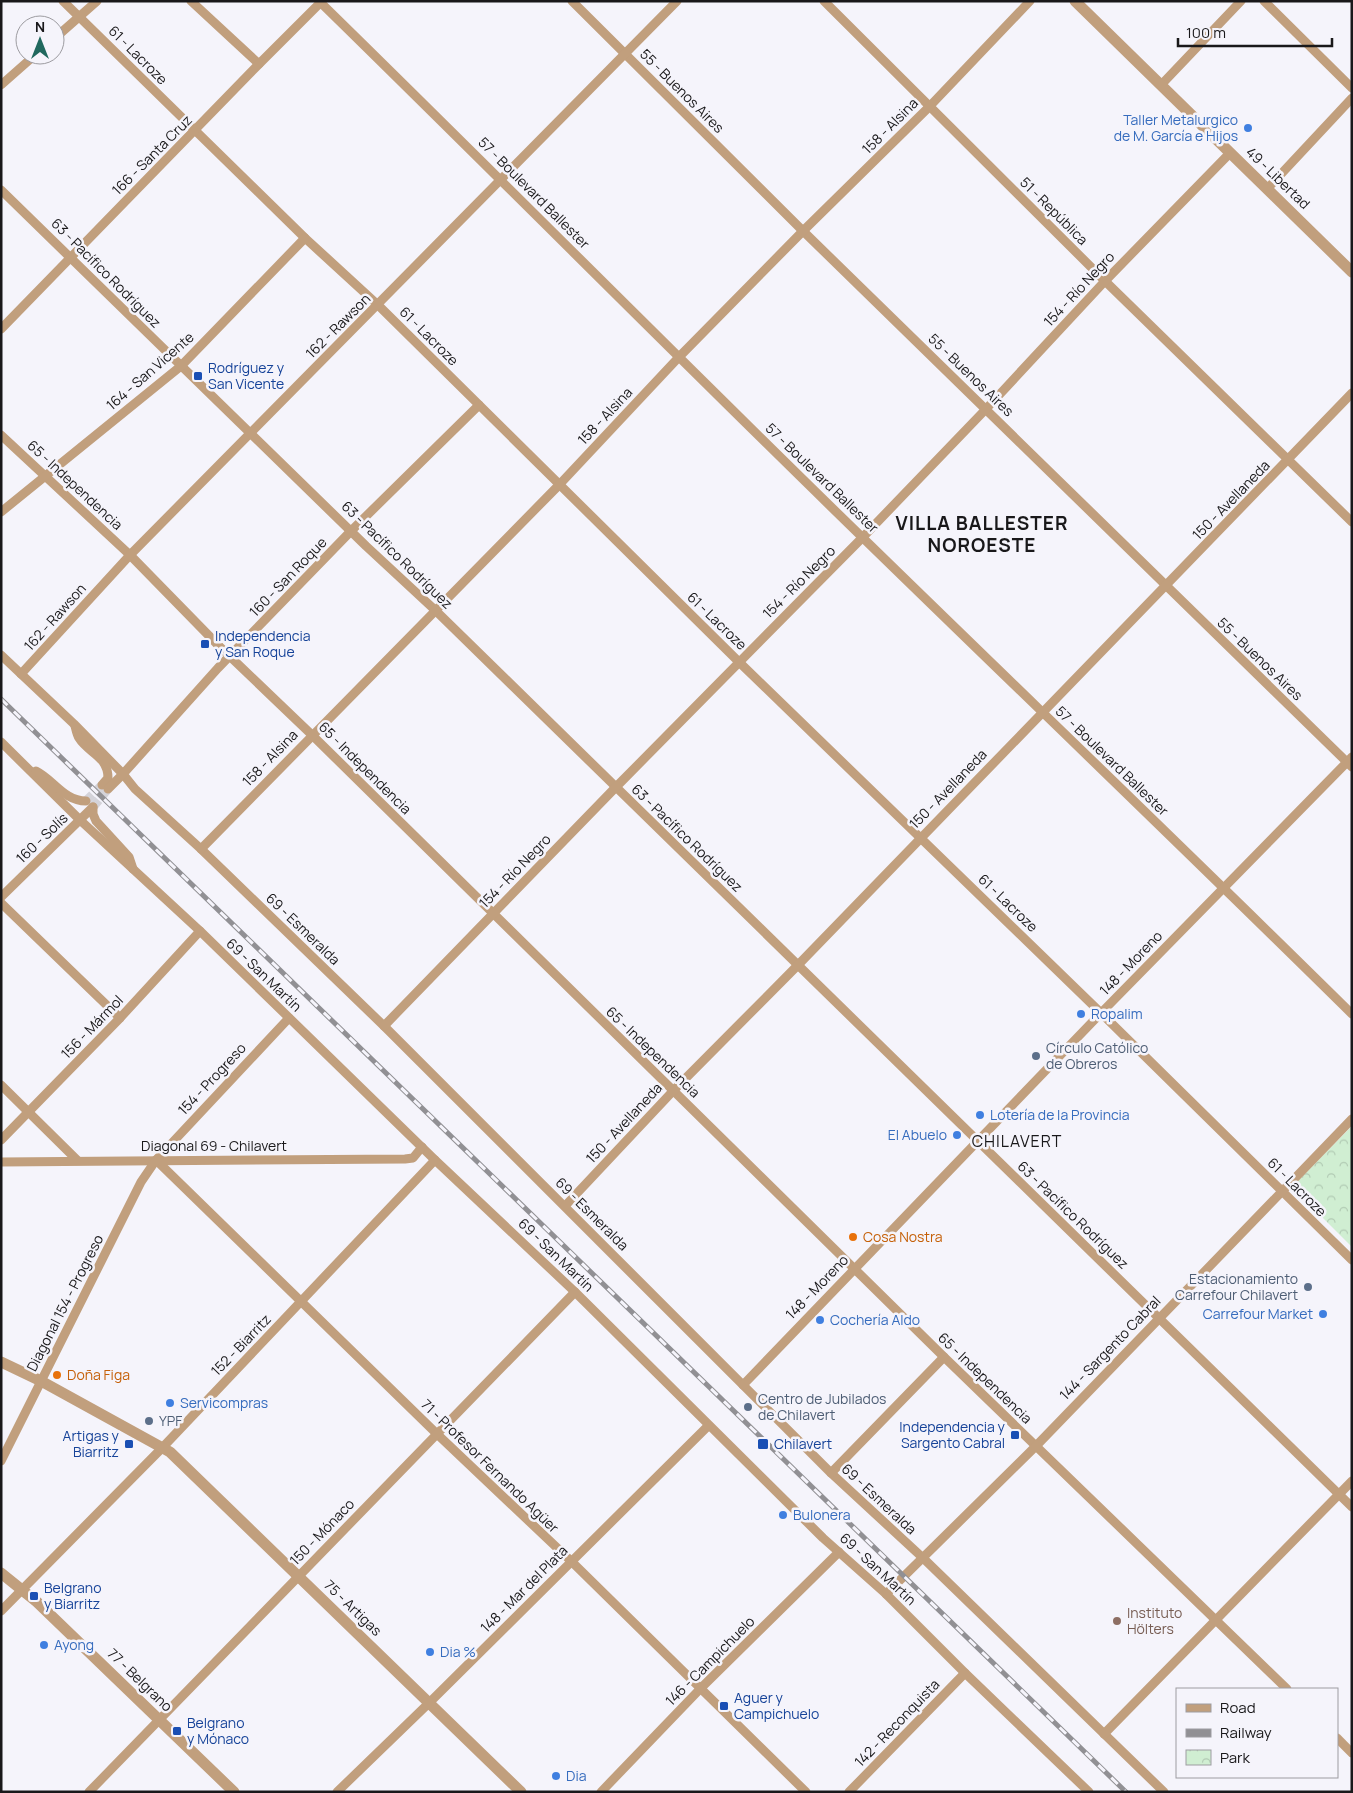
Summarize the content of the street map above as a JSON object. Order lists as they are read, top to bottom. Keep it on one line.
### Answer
{"streets":{"street":["61 - Lacroze","55 - Buenos Aires","158 - Alsina","166 - Santa Cruz","49 - Libertad","57 - Boulevard Ballester","51 - República","63 - Pacífico Rodríguez","154 - Río Negro","162 - Rawson","164 - San Vicente","65 - Independencia","150 - Avellaneda","160 - San Roque","160 - Solís","69 - Esmeralda","148 - Moreno","69 - San Martín","156 - Mármol","154 - Progreso","Diagonal 69 - Chilavert","Diagonal 154 - Progreso","152 - Biarritz","144 - Sargento Cabral","71 - Profesor Fernando Agüer","150 - Mónaco","148 - Mar del Plata","75 - Artigas","146 - Campichuelo","77 - Belgrano","142 - Reconquista"]},"crossings":[["61 - Lacroze","158 - Alsina"],["61 - Lacroze","166 - Santa Cruz"],["61 - Lacroze","154 - Río Negro"],["61 - Lacroze","162 - Rawson"],["61 - Lacroze","164 - San Vicente"],["61 - Lacroze","150 - Avellaneda"],["61 - Lacroze","160 - San Roque"],["61 - Lacroze","148 - Moreno"],["61 - Lacroze","144 - Sargento Cabral"],["55 - Buenos Aires","158 - Alsina"],["55 - Buenos Aires","154 - Río Negro"],["55 - Buenos Aires","162 - Rawson"],["55 - Buenos Aires","150 - Avellaneda"],["55 - Buenos Aires","148 - Moreno"],["158 - Alsina","57 - Boulevard Ballester"],["158 - Alsina","51 - República"],["158 - Alsina","63 - Pacífico Rodríguez"],["158 - Alsina","65 - Independencia"],["158 - Alsina","69 - Esmeralda"],["166 - Santa Cruz","57 - Boulevard Ballester"],["166 - Santa Cruz","63 - Pacífico Rodríguez"],["49 - Libertad","154 - Río Negro"],["57 - Boulevard Ballester","154 - Río Negro"],["57 - Boulevard Ballester","162 - Rawson"],["57 - Boulevard Ballester","150 - Avellaneda"],["57 - Boulevard Ballester","148 - Moreno"],["51 - República","154 - Río Negro"],["51 - República","150 - Avellaneda"],["63 - Pacífico Rodríguez","154 - Río Negro"],["63 - Pacífico Rodríguez","162 - Rawson"],["63 - Pacífico Rodríguez","164 - San Vicente"],["63 - Pacífico Rodríguez","150 - Avellaneda"],["63 - Pacífico Rodríguez","160 - San Roque"],["63 - Pacífico Rodríguez","148 - Moreno"],["63 - Pacífico Rodríguez","144 - Sargento Cabral"],["154 - Río Negro","65 - Independencia"],["154 - Río Negro","69 - Esmeralda"],["162 - Rawson","65 - Independencia"],["162 - Rawson","69 - Esmeralda"],["164 - San Vicente","65 - Independencia"],["65 - Independencia","150 - Avellaneda"],["65 - Independencia","160 - San Roque"],["65 - Independencia","148 - Moreno"],["65 - Independencia","144 - Sargento Cabral"],["150 - Avellaneda","69 - Esmeralda"],["160 - San Roque","69 - Esmeralda"],["160 - Solís","69 - San Martín"],["69 - Esmeralda","148 - Moreno"],["69 - Esmeralda","144 - Sargento Cabral"],["69 - San Martín","156 - Mármol"],["69 - San Martín","154 - Progreso"],["69 - San Martín","Diagonal 69 - Chilavert"],["69 - San Martín","152 - Biarritz"],["69 - San Martín","144 - Sargento Cabral"],["69 - San Martín","150 - Mónaco"],["69 - San Martín","148 - Mar del Plata"],["69 - San Martín","146 - Campichuelo"],["69 - San Martín","142 - Reconquista"],["154 - Progreso","Diagonal 69 - Chilavert"],["154 - Progreso","Diagonal 154 - Progreso"],["154 - Progreso","71 - Profesor Fernando Agüer"],["Diagonal 69 - Chilavert","Diagonal 154 - Progreso"],["Diagonal 69 - Chilavert","71 - Profesor Fernando Agüer"],["Diagonal 154 - Progreso","71 - Profesor Fernando Agüer"],["Diagonal 154 - Progreso","75 - Artigas"],["152 - Biarritz","71 - Profesor Fernando Agüer"],["152 - Biarritz","75 - Artigas"],["152 - Biarritz","77 - Belgrano"],["71 - Profesor Fernando Agüer","150 - Mónaco"],["71 - Profesor Fernando Agüer","148 - Mar del Plata"],["71 - Profesor Fernando Agüer","146 - Campichuelo"],["150 - Mónaco","75 - Artigas"],["150 - Mónaco","77 - Belgrano"],["148 - Mar del Plata","75 - Artigas"]],"districts":["VILLA BALLESTER NOROESTE","CHILAVERT"],"places":{"other":["Taller Metalurgico de M. García e Hijos","Ropalim","Círculo Católico de Obreros","Lotería de la Provincia","El Abuelo","Cosa Nostra","Estacionamiento Carrefour Chilavert","Carrefour Market","Cochería Aldo","Doña Figa","Servicompras","Centro de Jubilados de Chilavert","YPF","Bulonera","Instituto Hölters","Ayong","Dia %","Dia"],"transit":["Rodríguez y San Vicente","Independencia y San Roque","Independencia y Sargento Cabral","Artigas y Biarritz","Chilavert","Belgrano y Biarritz","Aguer y Campichuelo","Belgrano y Mónaco"]},"legend":["Road","Railway","Park"],"scale_bar":"100 m","north":"top"}
